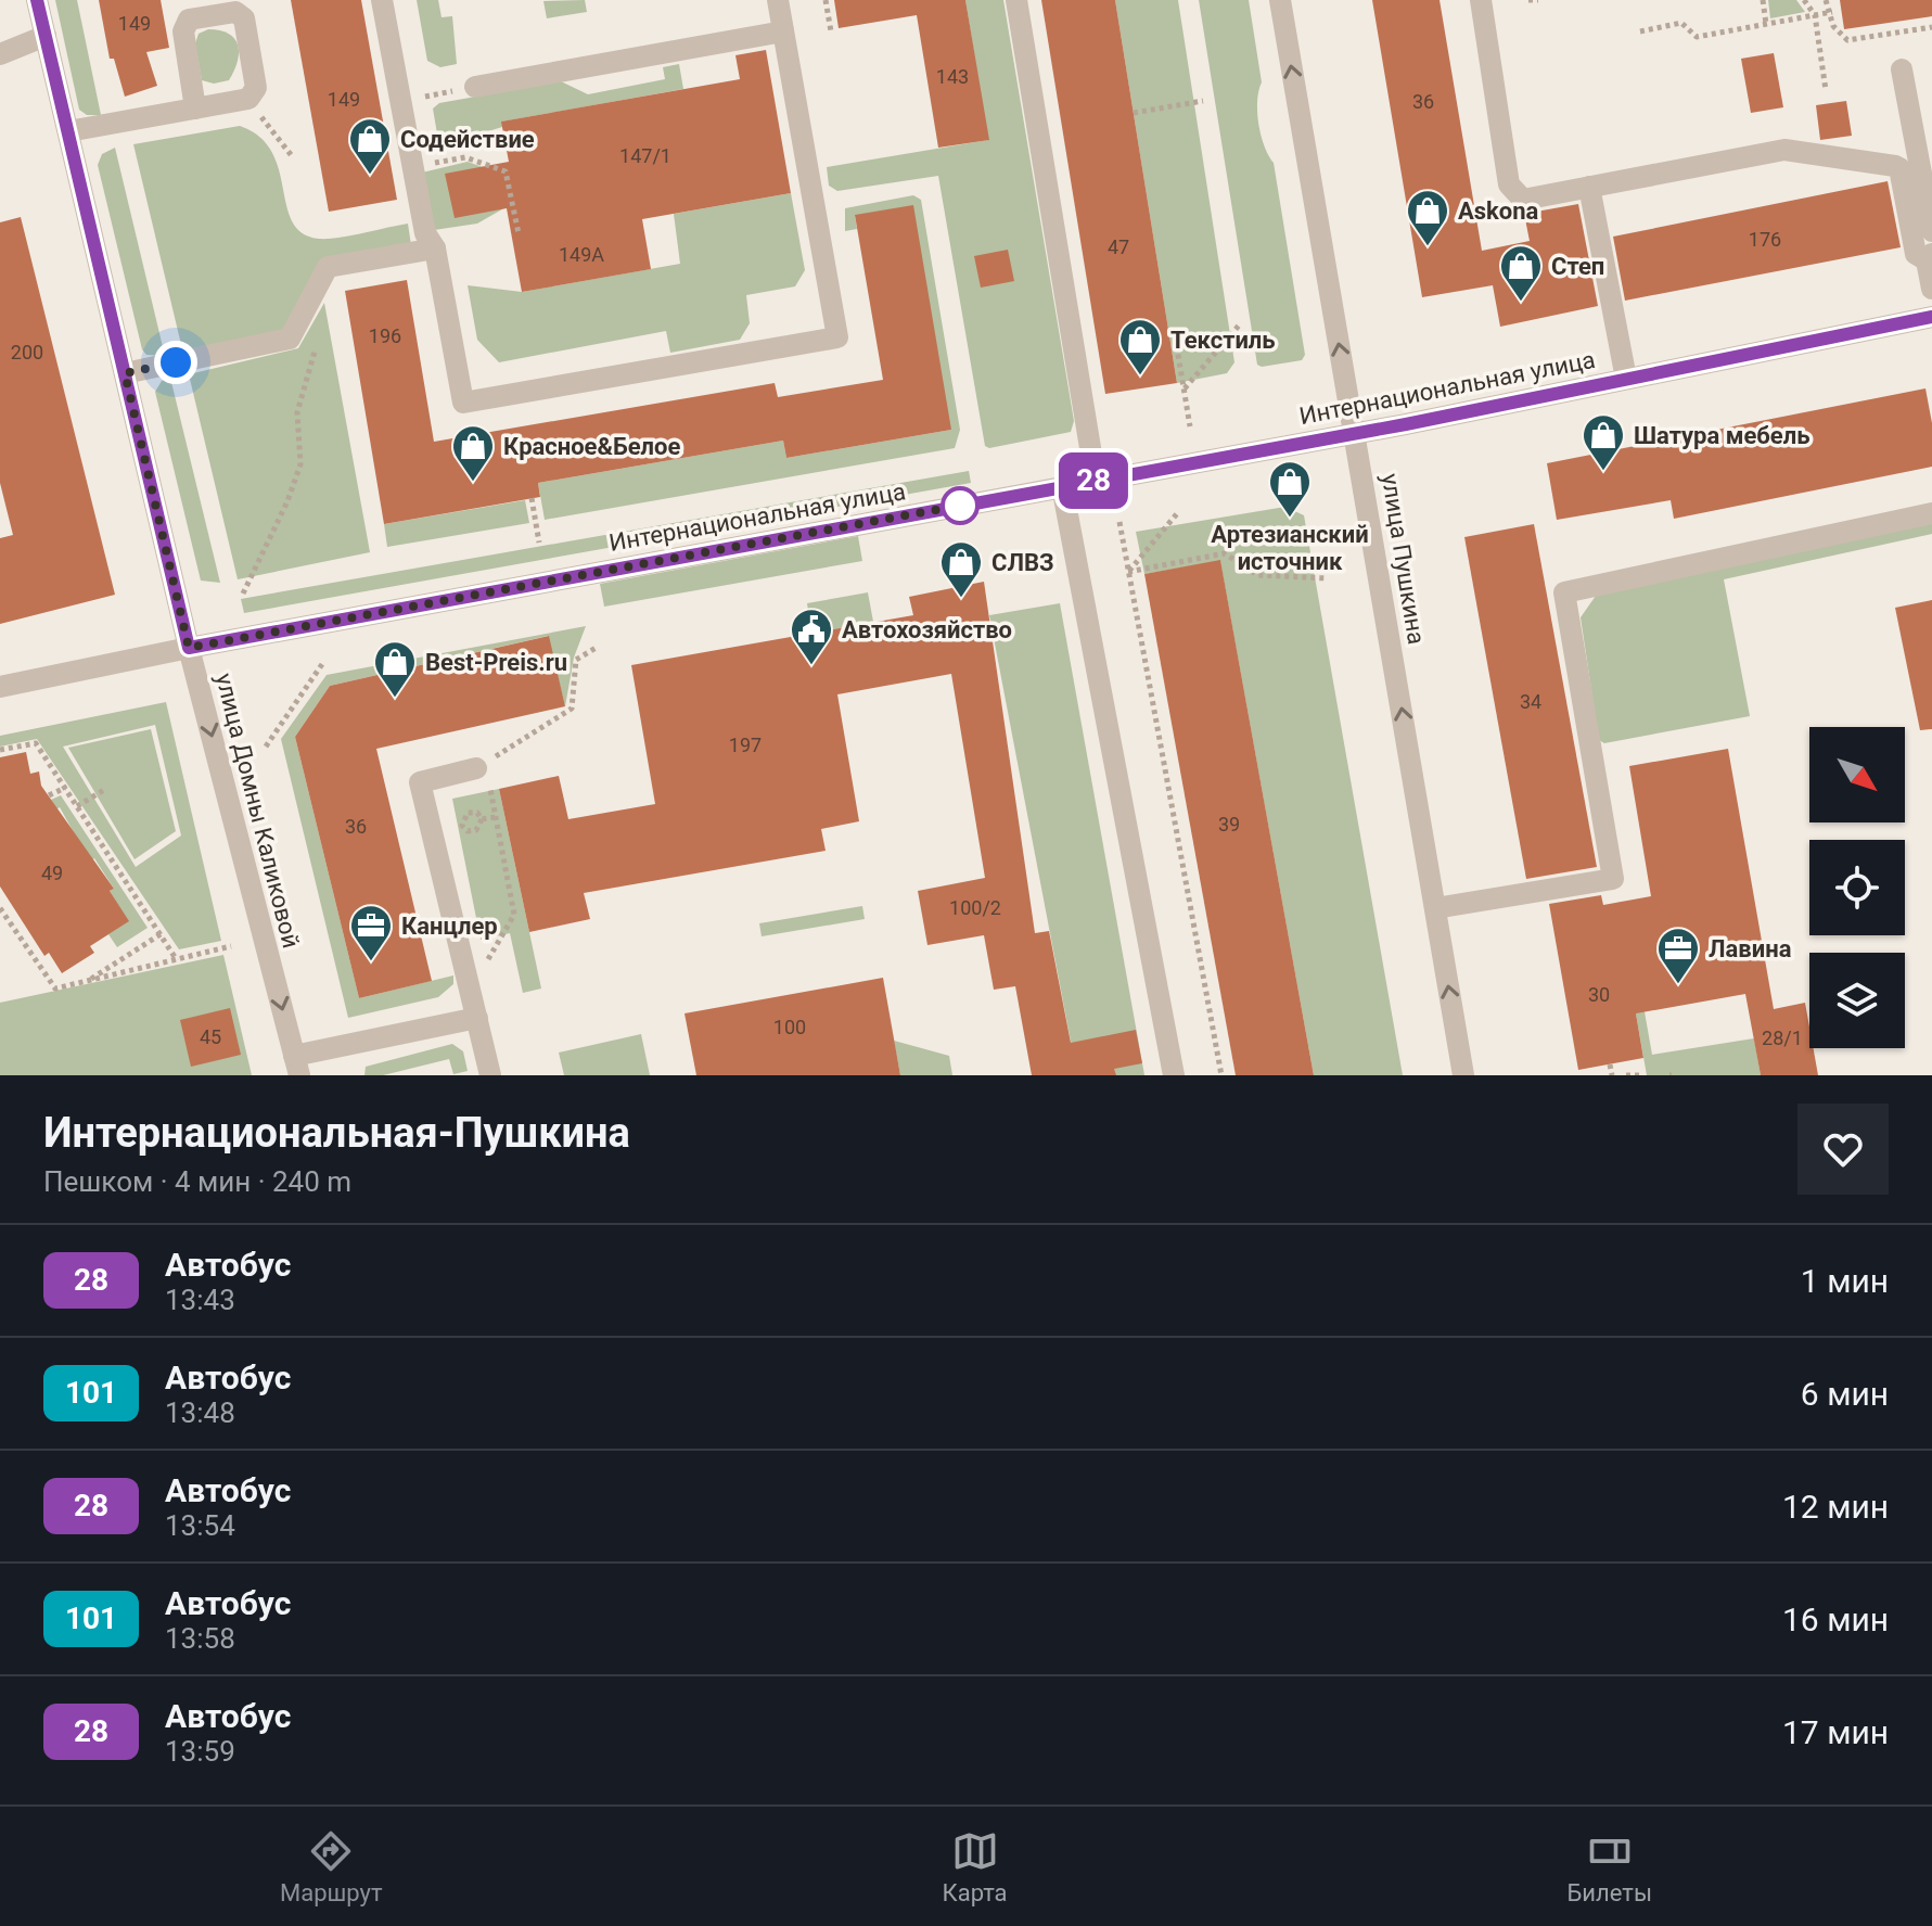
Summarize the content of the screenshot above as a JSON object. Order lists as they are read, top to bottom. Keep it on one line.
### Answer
{"streets":{"street":["Интернациональная улица","улица Пушкина","улица Домны Каликовой"]},"crossings":[["Интернациональная улица","улица Пушкина"],["Интернациональная улица","улица Домны Каликовой"]],"one_way":["улица Пушкина","улица Домны Каликовой"],"places":{"shop":["Содействие","Askona","Степ","Текстиль","Шатура мебель","Красное&Белое","Артезианский источник","СЛВЗ","Best-Preis.ru"],"public building":["Автохозяйство"],"office":["Канцлер","Лавина"]},"lines":["bus line 28"],"house_numbers":["149","143","149","36","147/1","176","47","149А","196","200","34","197","39","36","49","100/2","30","100","45","28/1"],"north":"bottom right","page":{"on_map":"28","heading":["Интернациональная-Пушкина","Пешком · 4 мин · 240 m"],"list":[{"mark":"28","name":"Автобус","note":"13:43","value":"1 мин"},{"mark":"101","name":"Автобус","note":"13:48","value":"6 мин"},{"mark":"28","name":"Автобус","note":"13:54","value":"12 мин"},{"mark":"101","name":"Автобус","note":"13:58","value":"16 мин"},{"mark":"28","name":"Автобус","note":"13:59","value":"17 мин"}],"tabs":["Маршрут","Карта","Билеты"]}}
